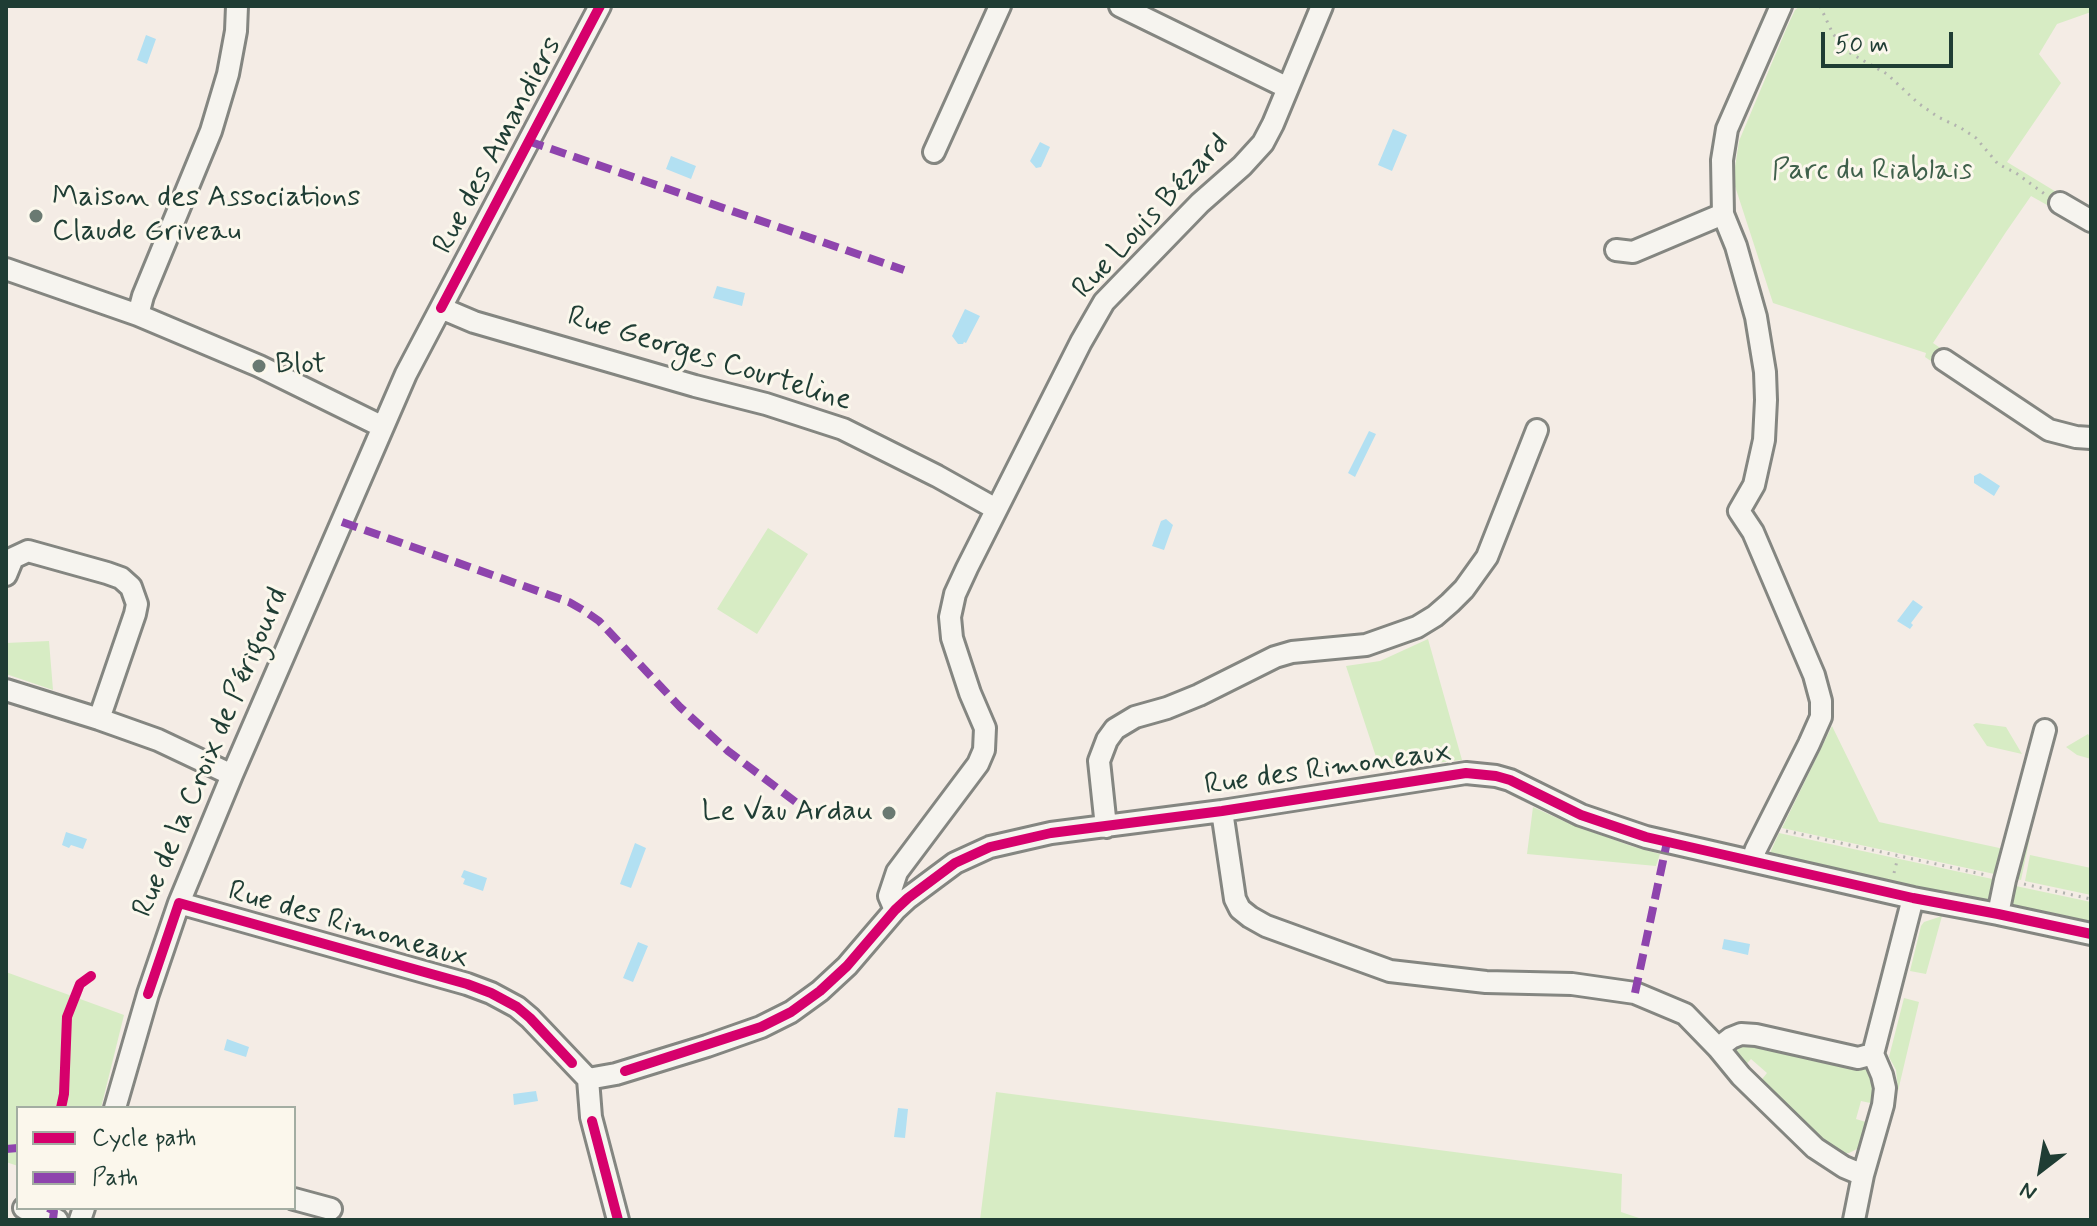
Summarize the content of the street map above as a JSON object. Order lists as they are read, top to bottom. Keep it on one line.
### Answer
{"streets":{"street":["Rue des Amandiers","Rue Louis Bézard","Rue Georges Courteline","Rue de la Croix de Périgourd","Rue des Rimoneaux"]},"crossings":[["Rue des Amandiers","Rue Georges Courteline"],["Rue des Amandiers","Rue de la Croix de Périgourd"],["Rue Louis Bézard","Rue Georges Courteline"],["Rue Louis Bézard","Rue des Rimoneaux"],["Rue de la Croix de Périgourd","Rue des Rimoneaux"]],"parks":["Parc du Riablais"],"places":["Maison des Associations Claude Griveau","Blot","Le Vau Ardau"],"legend":["Cycle path","Path"],"scale_bar":"50 m","north":"bottom left"}
